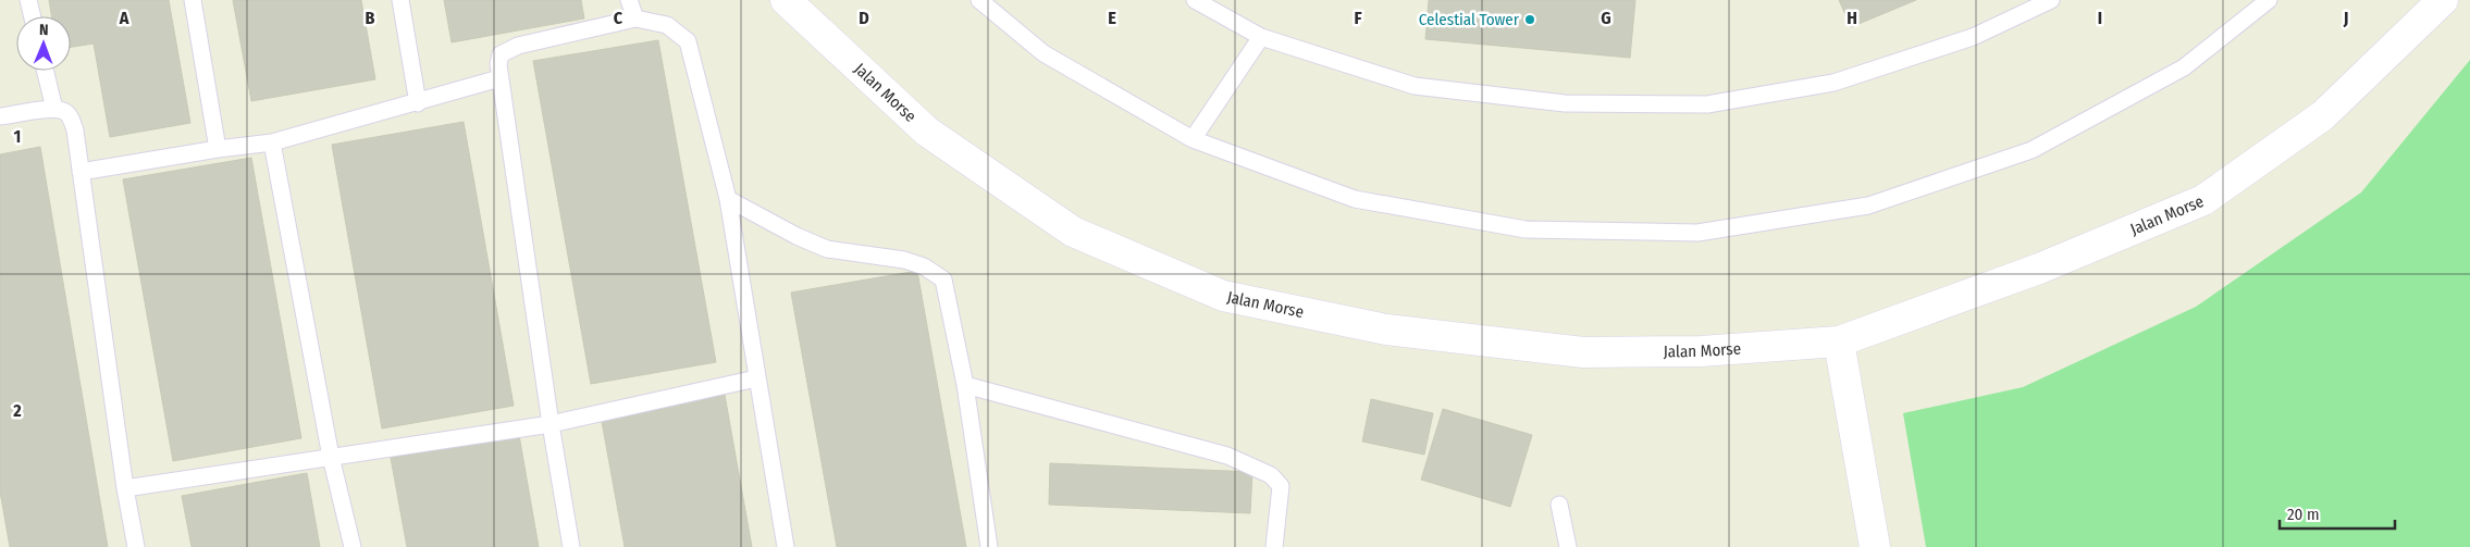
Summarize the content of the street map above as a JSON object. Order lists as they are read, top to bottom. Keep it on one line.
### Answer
{"streets":{"street":["Jalan Morse"]},"places":["Celestial Tower"],"scale_bar":"20 m","north":"top","grid":{"columns":["A","B","C","D","E","F","G","H","I","J"],"rows":["1","2"]}}
